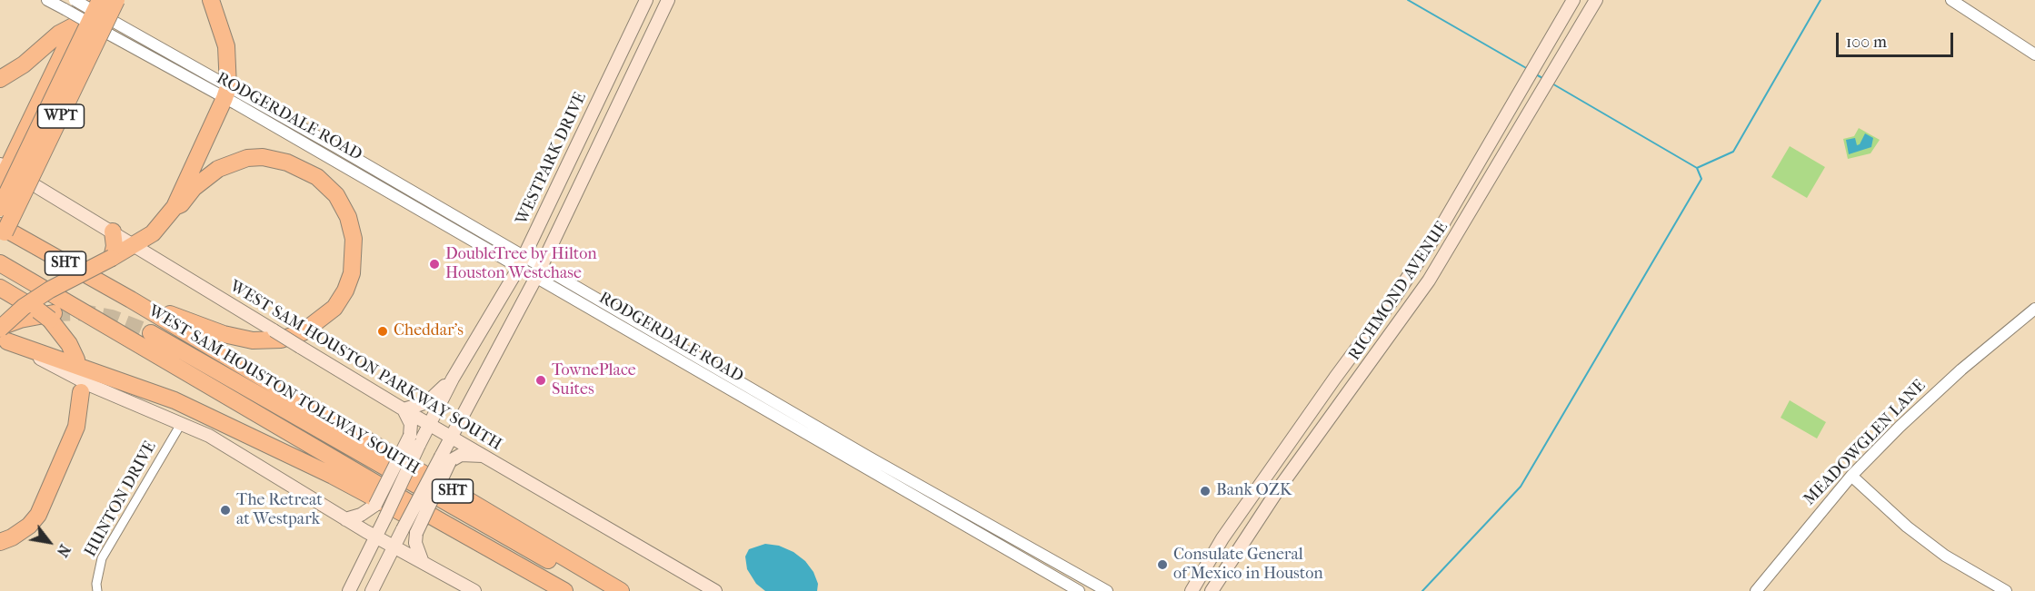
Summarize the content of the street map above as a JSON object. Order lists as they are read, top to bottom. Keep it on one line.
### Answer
{"streets":{"highway":["WPT","SHT","WEST SAM HOUSTON TOLLWAY SOUTH"],"main road":["WESTPARK DRIVE","RICHMOND AVENUE","WEST SAM HOUSTON PARKWAY SOUTH"],"street":["RODGERDALE ROAD","MEADOWGLEN LANE","HUNTON DRIVE"]},"crossings":[["WPT","RODGERDALE ROAD"],["RODGERDALE ROAD","WESTPARK DRIVE"],["WESTPARK DRIVE","WEST SAM HOUSTON PARKWAY SOUTH"]],"places":["DoubleTree by Hilton Houston Westchase","Cheddar's","TownePlace Suites","Bank OZK","The Retreat at Westpark","Consulate General of Mexico in Houston"],"scale_bar":"100 m","north":"bottom right"}
